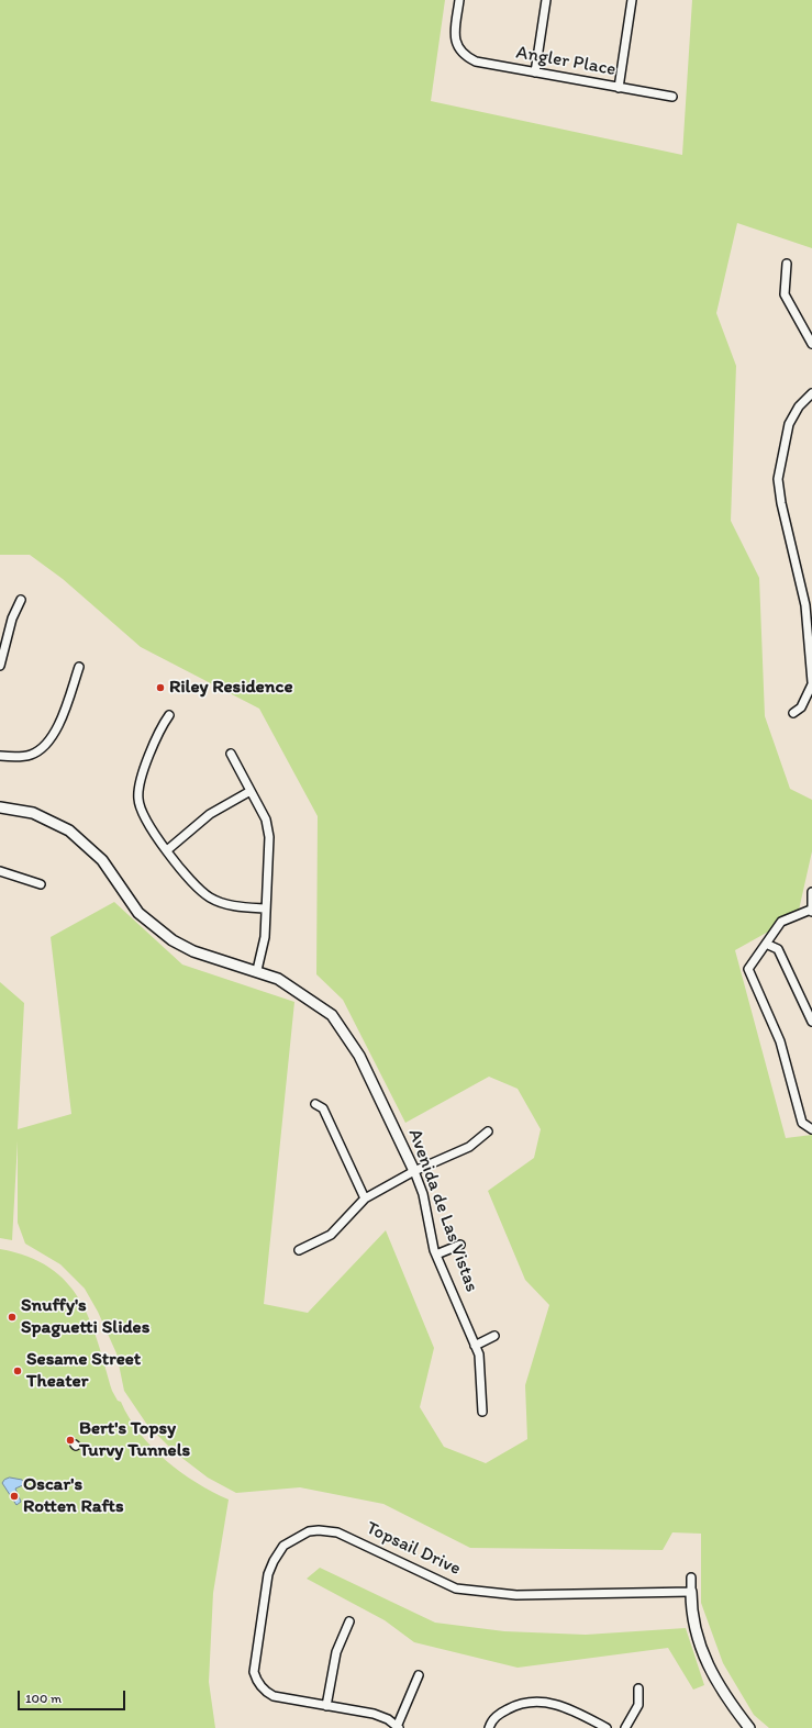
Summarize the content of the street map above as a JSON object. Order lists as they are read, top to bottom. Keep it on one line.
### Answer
{"streets":{"street":["Angler Place","Avenida de Las Vistas","Topsail Drive"]},"places":["Riley Residence","Snuffy's Spaguetti Slides","Sesame Street Theater","Bert's Topsy Turvy Tunnels","Oscar's Rotten Rafts"],"scale_bar":"100 m"}
